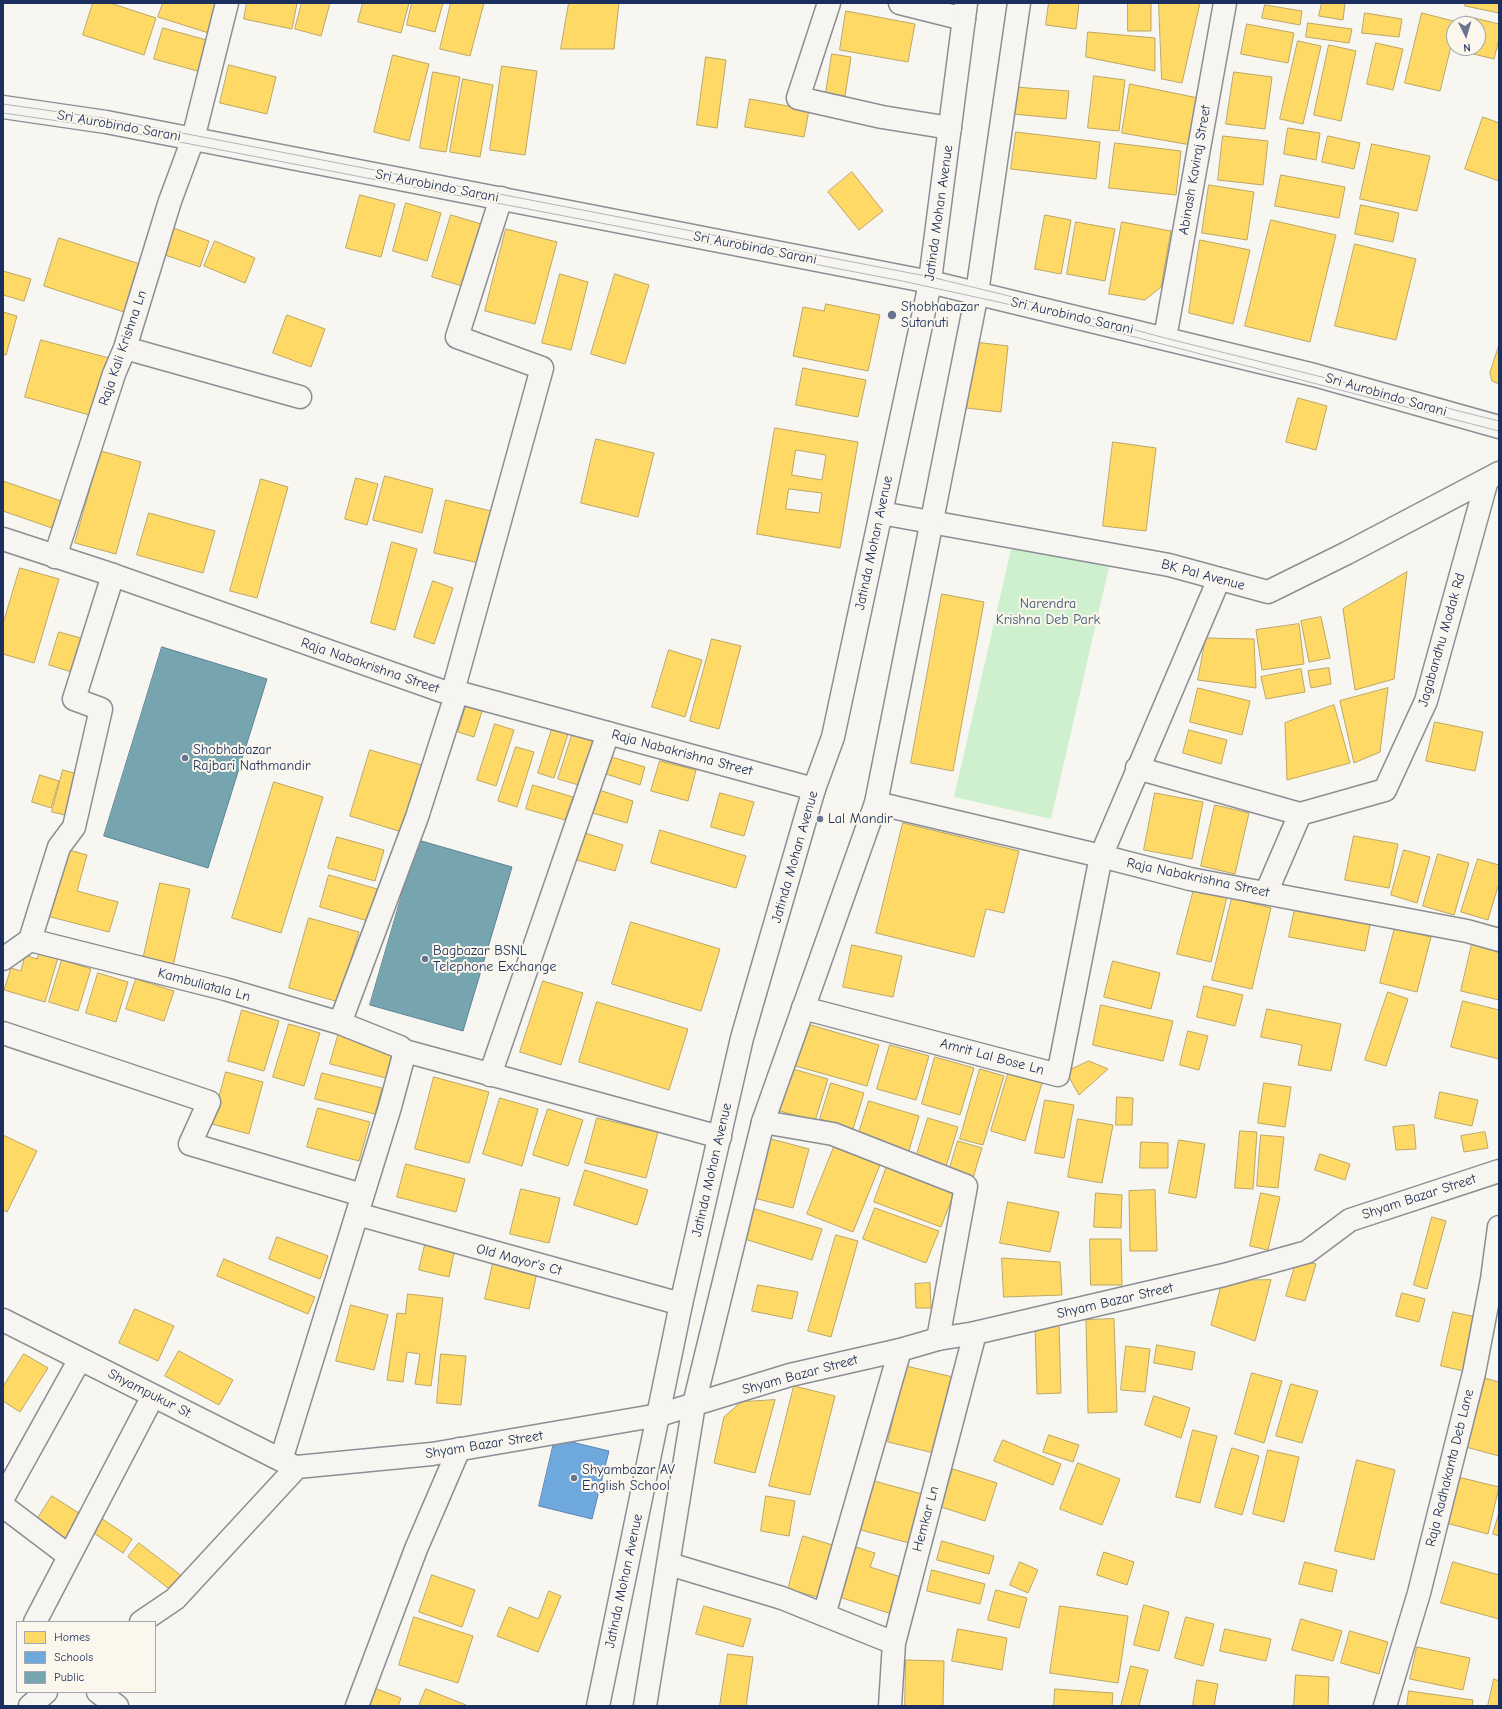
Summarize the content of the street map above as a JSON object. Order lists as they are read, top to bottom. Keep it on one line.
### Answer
{"streets":{"street":["Sri Aurobindo Sarani","Abinash Kaviraj Street","Jatinda Mohan Avenue","Raja Kali Krishna Ln","BK Pal Avenue","Jagabandhu Modak Rd","Raja Nabakrishna Street","Kambuliatala Ln","Amrit Lal Bose Ln","Shyam Bazar Street","Old Mayor's Ct","Shyampukur St.","Raja Radhakanta Deb Lane","Hemkar Ln"]},"crossings":[["Sri Aurobindo Sarani","Abinash Kaviraj Street"],["Sri Aurobindo Sarani","Jatinda Mohan Avenue"],["Sri Aurobindo Sarani","Raja Kali Krishna Ln"],["Jatinda Mohan Avenue","BK Pal Avenue"],["Jatinda Mohan Avenue","Raja Nabakrishna Street"],["Jatinda Mohan Avenue","Kambuliatala Ln"],["Jatinda Mohan Avenue","Shyam Bazar Street"],["Jatinda Mohan Avenue","Old Mayor's Ct"],["Raja Kali Krishna Ln","Raja Nabakrishna Street"],["BK Pal Avenue","Jagabandhu Modak Rd"],["Raja Nabakrishna Street","Amrit Lal Bose Ln"],["Shyam Bazar Street","Shyampukur St."],["Shyam Bazar Street","Hemkar Ln"]],"parks":["Narendra Krishna Deb Park"],"places":["Shobhabazar Sutanuti","Shobhabazar Rajbari Nathmandir","Lal Mandir","Bagbazar BSNL Telephone Exchange","Shyambazar AV English School"],"legend":["Homes","Schools","Public"],"north":"bottom"}
